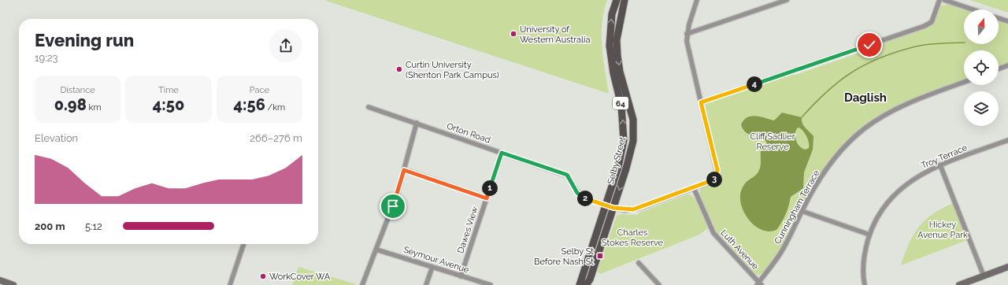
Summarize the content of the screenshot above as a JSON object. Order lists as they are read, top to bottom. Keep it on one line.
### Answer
{"streets":{"main road":["64","Selby Street"],"street":["Orton Road","Troy Terrace","Cunningham Terrace","Dawes View","Luth Avenue","Seymour Avenue"]},"crossings":[["Orton Road","Selby Street"],["Orton Road","Dawes View"],["Orton Road","Luth Avenue"],["Cunningham Terrace","Luth Avenue"],["Dawes View","Seymour Avenue"]],"districts":["Daglish"],"parks":["Cliff Sadlier Reserve","Hickey Avenue Park","Charles Stokes Reserve"],"places":{"other":["University of Western Australia","Curtin University (Shenton Park Campus)","WorkCover WA"],"transit":["Selby St Before Nash St"]},"north":"top","page":{"heading":["Evening run","19:23"],"stats":[["Distance","0.98 km"],["Time","4:50"],["Pace","4:56 /km"]],"pins":["4","3","1","2"],"chart":["Elevation","266–276 m"],"list":[{"name":"200 m","note":"5:12"}]}}
